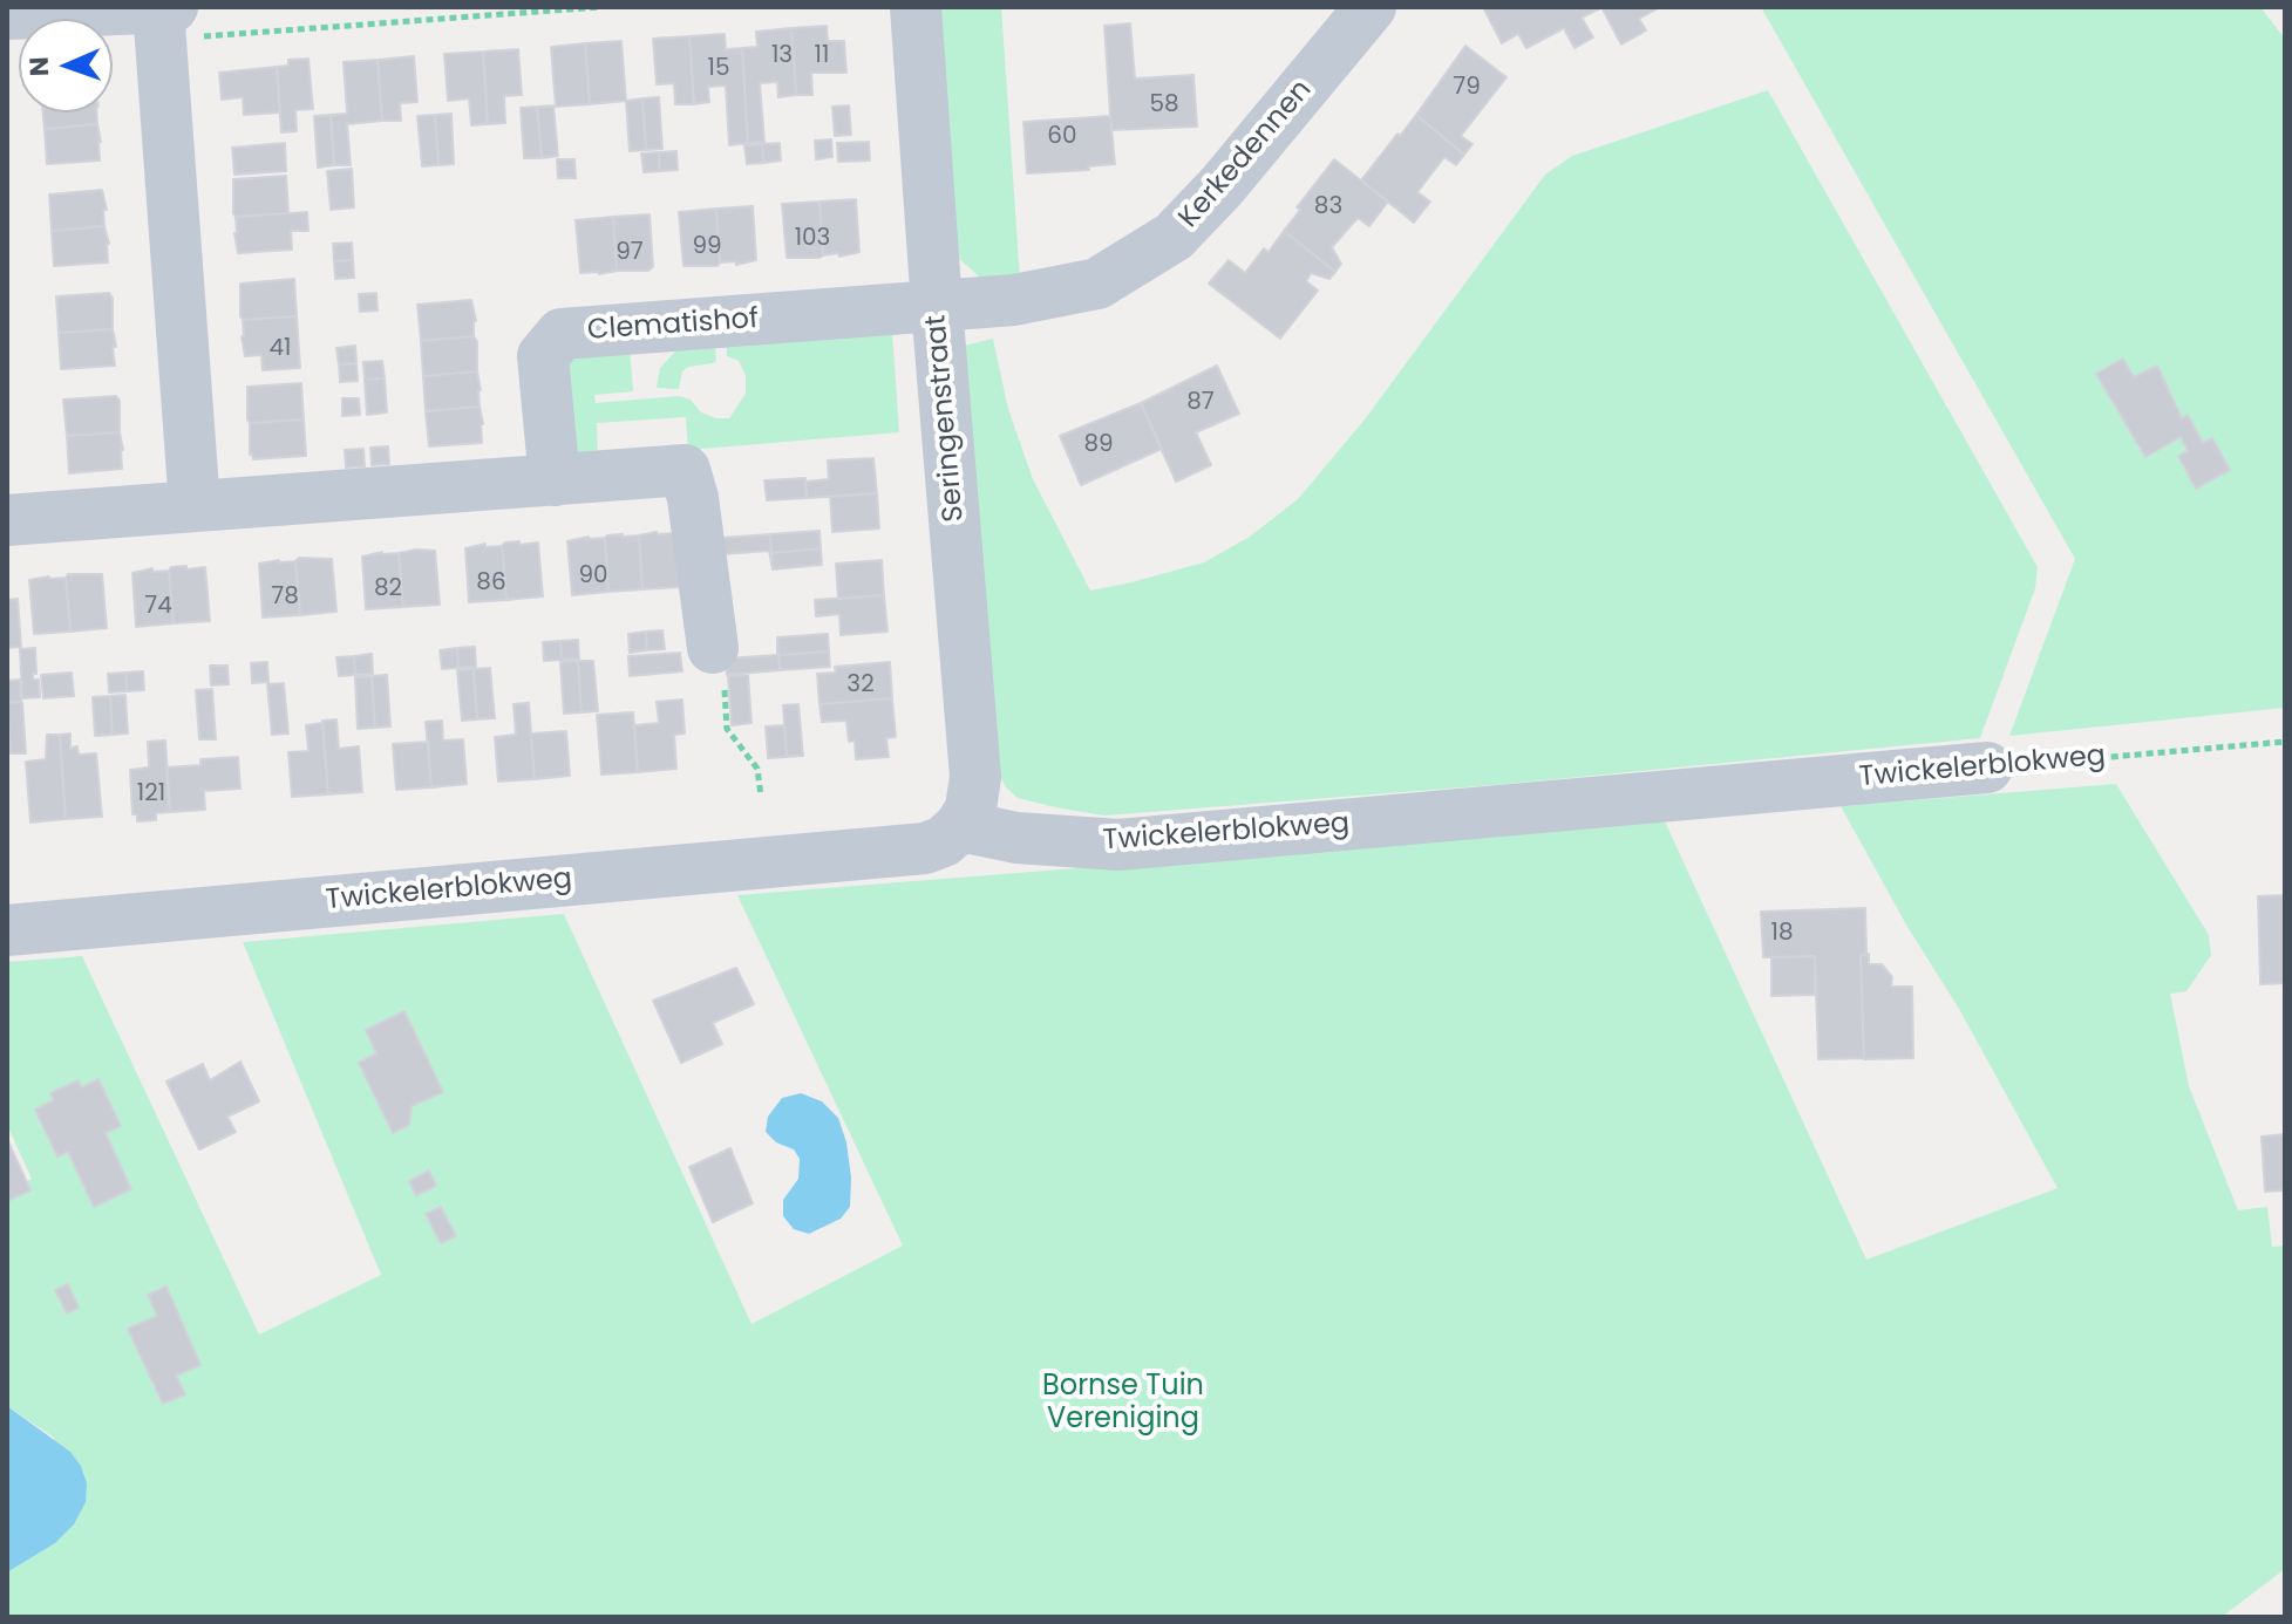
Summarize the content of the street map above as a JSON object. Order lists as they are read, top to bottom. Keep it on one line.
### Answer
{"streets":{"street":["Kerkedennen","Clematishof","Seringenstraat","Twickelerblokweg"]},"crossings":[["Kerkedennen","Clematishof"],["Kerkedennen","Seringenstraat"],["Clematishof","Seringenstraat"],["Seringenstraat","Twickelerblokweg"]],"parks":["Bornse Tuin Vereniging"],"house_numbers":["13","11","15","79","58","60","83","103","99","97","41","87","89","90","86","82","78","74","32","121","18"],"north":"left"}
